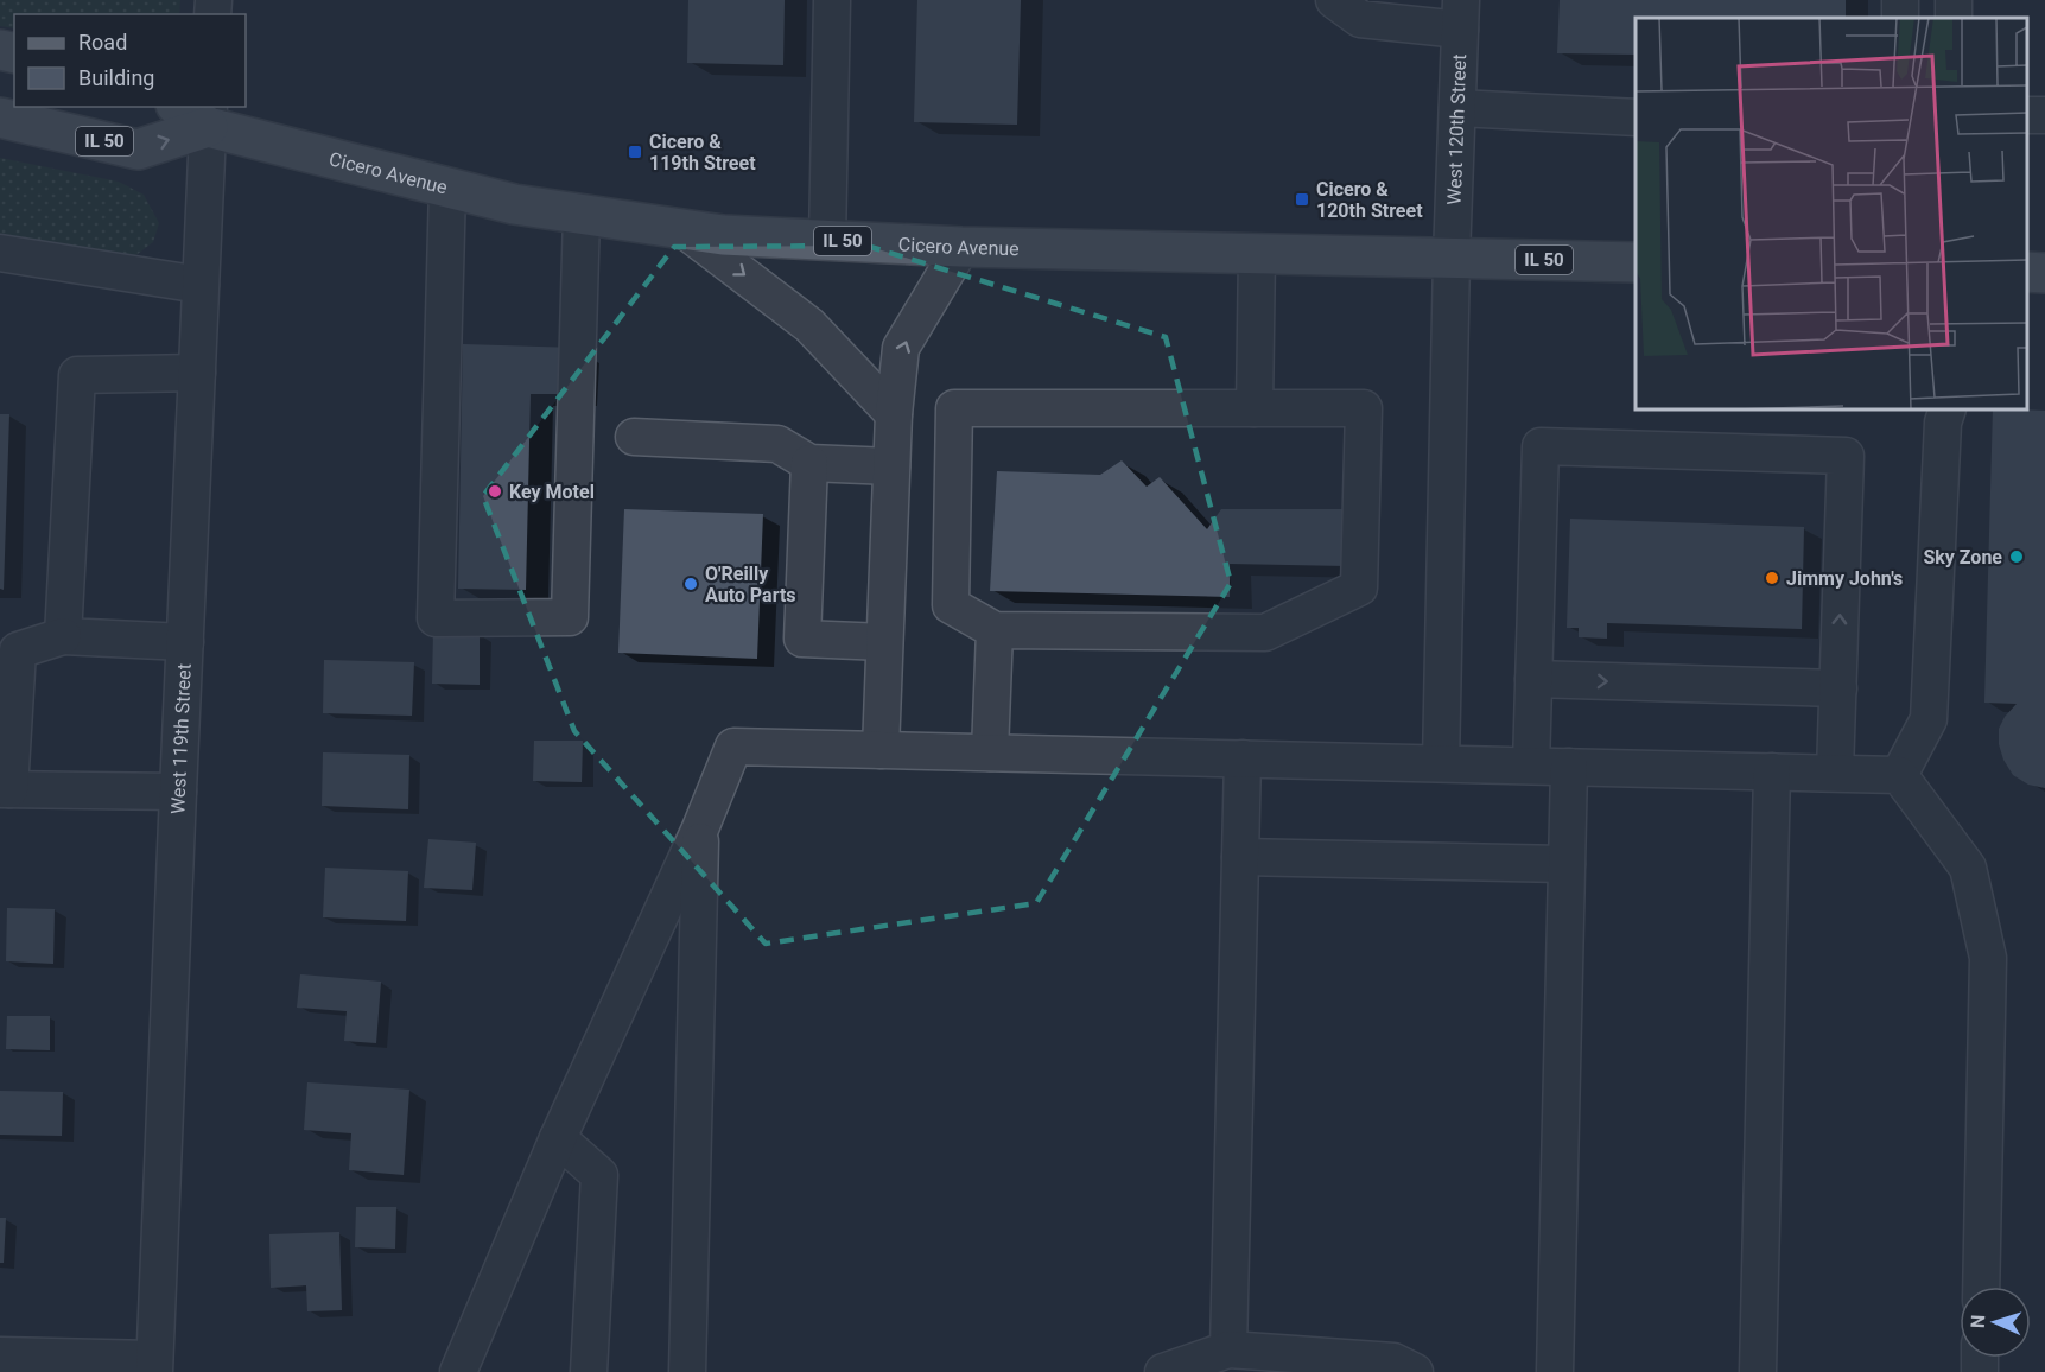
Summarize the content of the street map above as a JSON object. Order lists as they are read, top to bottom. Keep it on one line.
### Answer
{"streets":{"main road":["IL 50","Cicero Avenue"],"street":["West 120th Street","West 119th Street"]},"crossings":[["West 120th Street","Cicero Avenue"],["IL 50","Cicero Avenue"],["IL 50","West 119th Street"],["Cicero Avenue","West 119th Street"]],"places":{"transit":["Cicero & 119th Street","Cicero & 120th Street"],"other":["Key Motel","Sky Zone","Jimmy John's","O'Reilly Auto Parts"]},"legend":["Road","Building"],"north":"left"}
